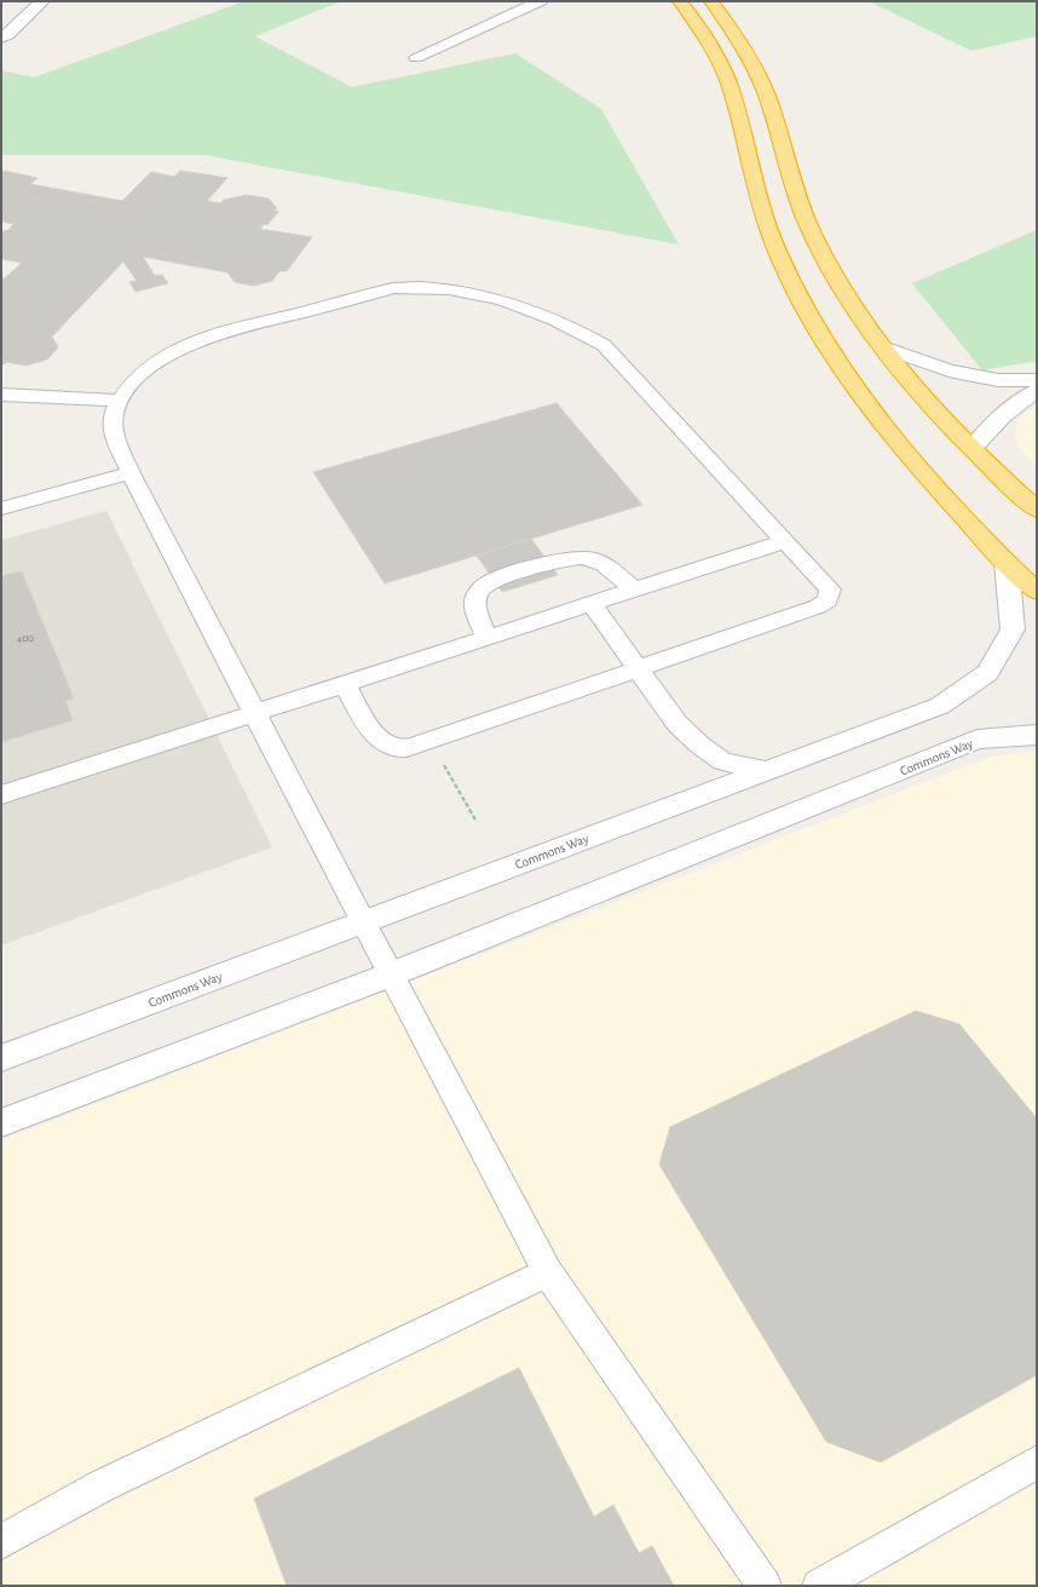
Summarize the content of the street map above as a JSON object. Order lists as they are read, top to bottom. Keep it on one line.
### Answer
{"streets":{"street":["Commons Way"]},"house_numbers":["400"]}
